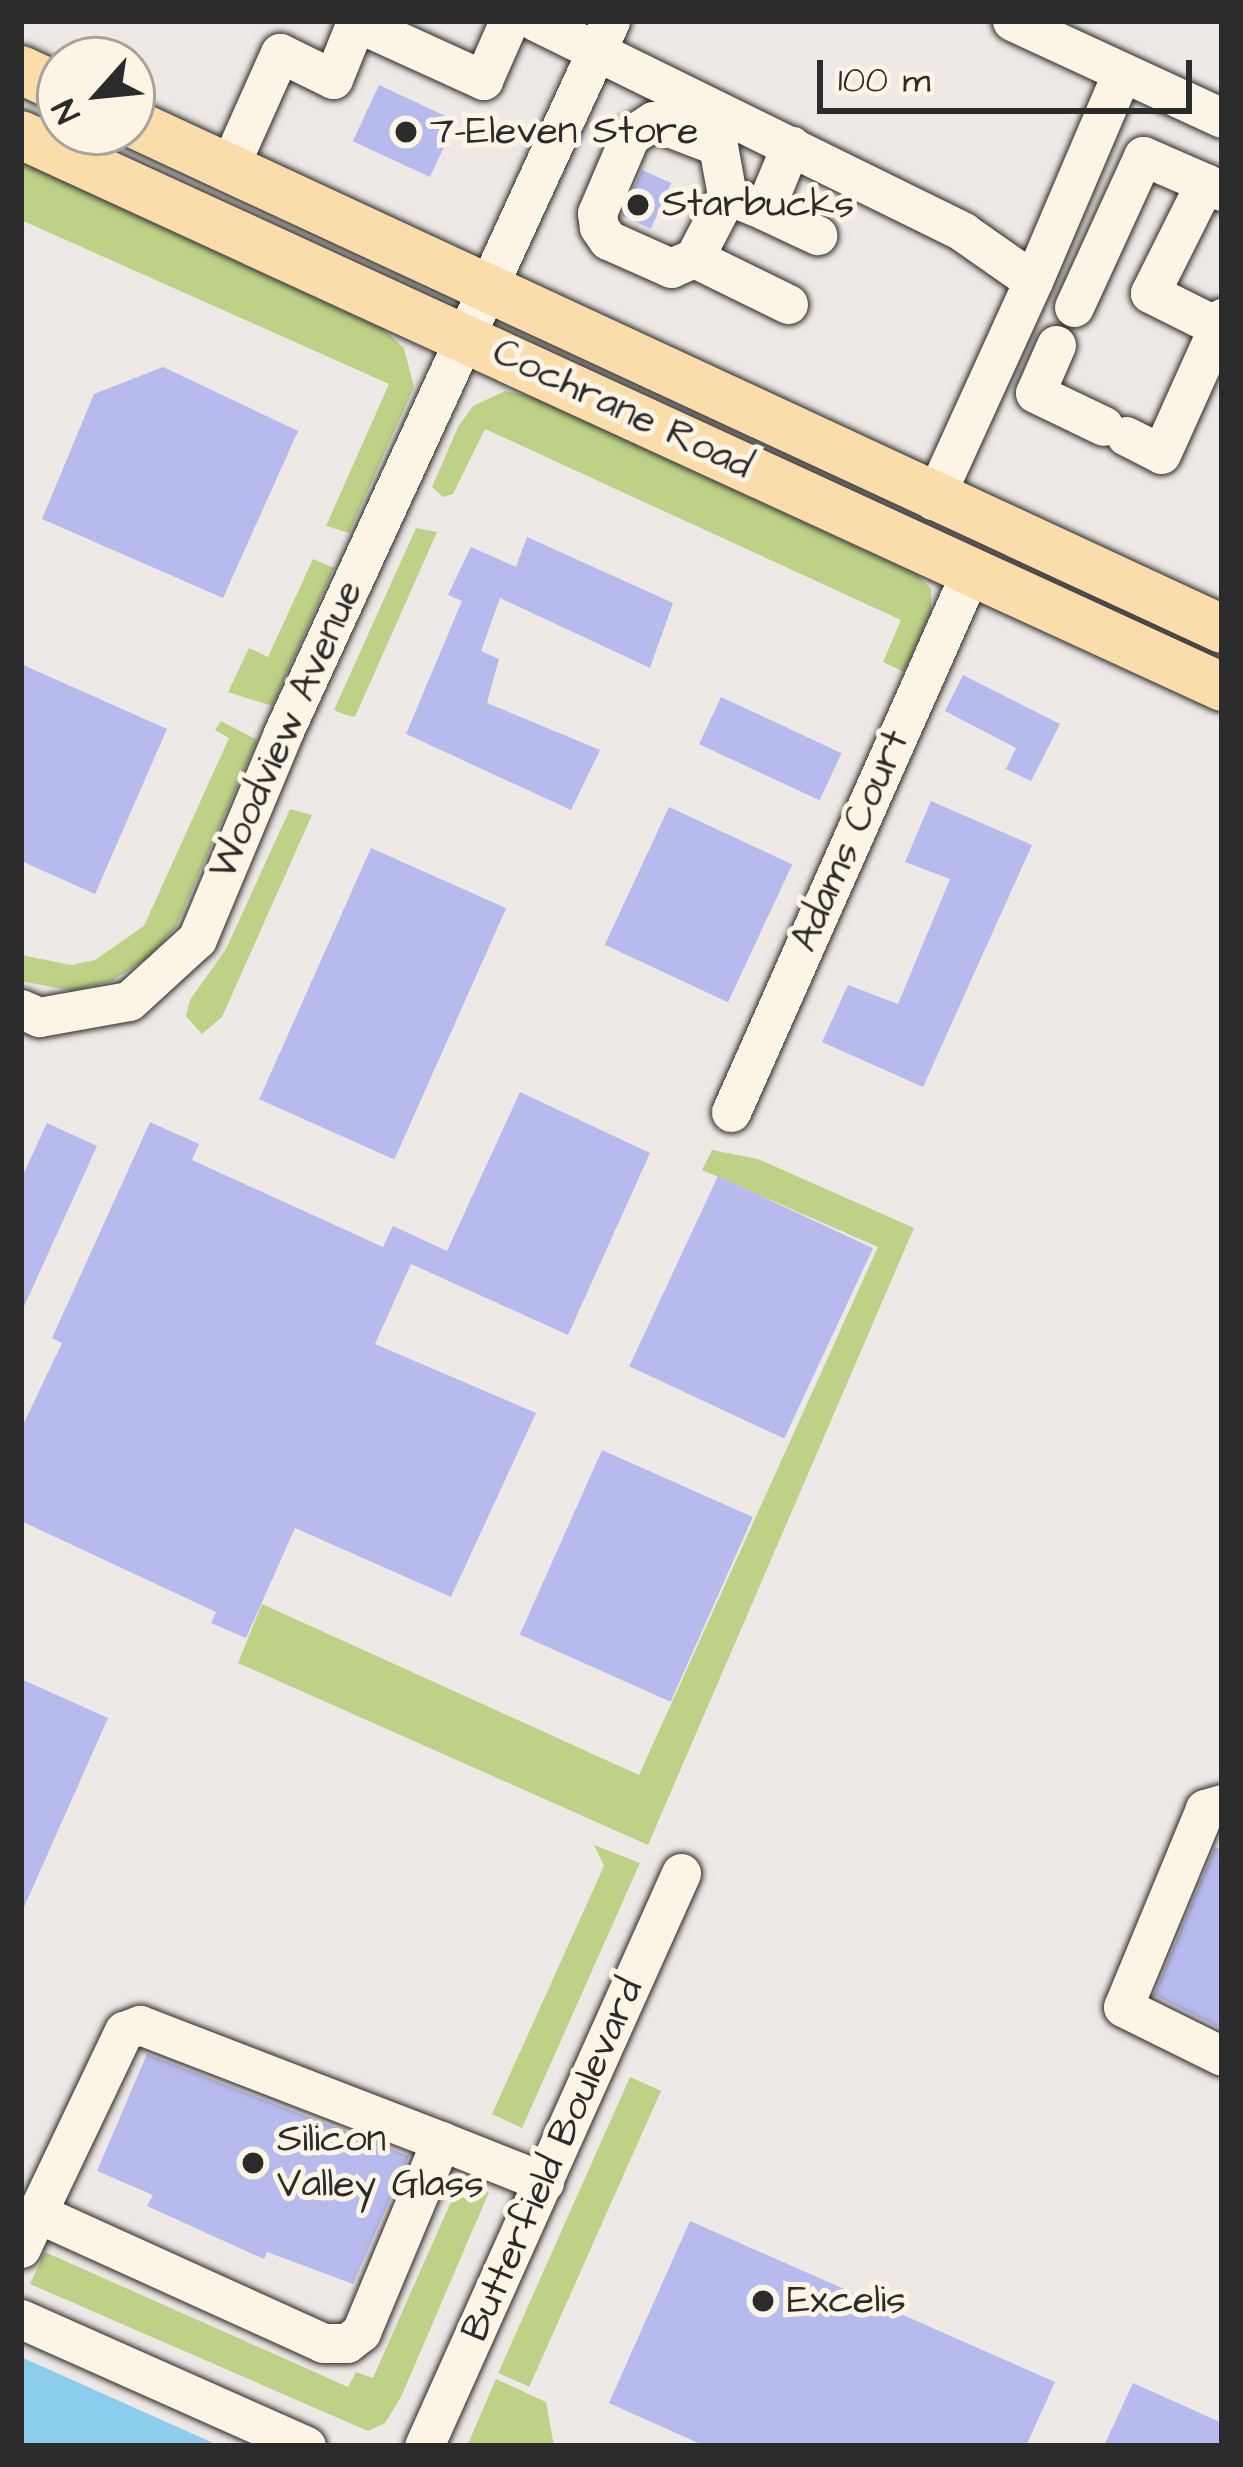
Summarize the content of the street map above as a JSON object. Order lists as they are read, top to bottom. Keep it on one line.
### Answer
{"streets":{"main road":["Cochrane Road"],"street":["Woodview Avenue","Adams Court","Butterfield Boulevard"]},"crossings":[["Cochrane Road","Woodview Avenue"],["Cochrane Road","Adams Court"]],"places":["7-Eleven Store","Starbucks","Silicon Valley Glass","Excelis"],"scale_bar":"100 m","north":"bottom left"}
